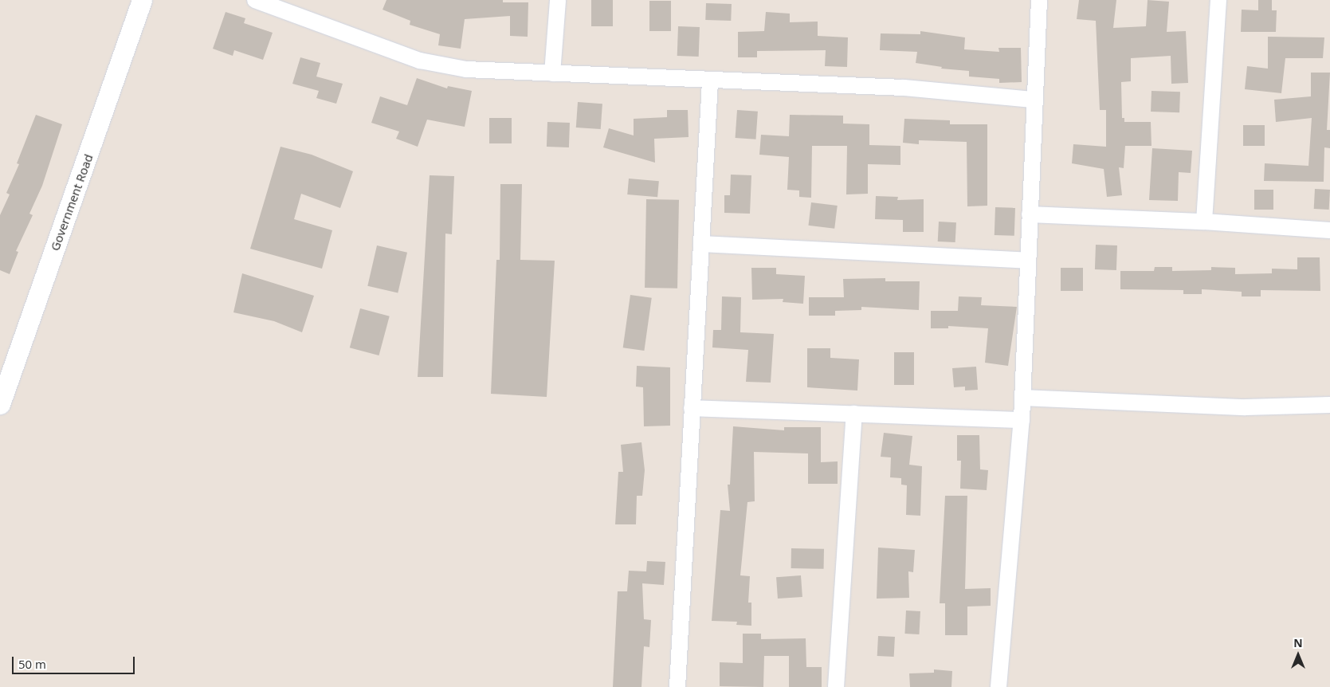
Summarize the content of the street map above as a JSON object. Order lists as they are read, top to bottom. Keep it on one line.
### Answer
{"streets":{"street":["Government Road"]},"scale_bar":"50 m","north":"top"}
